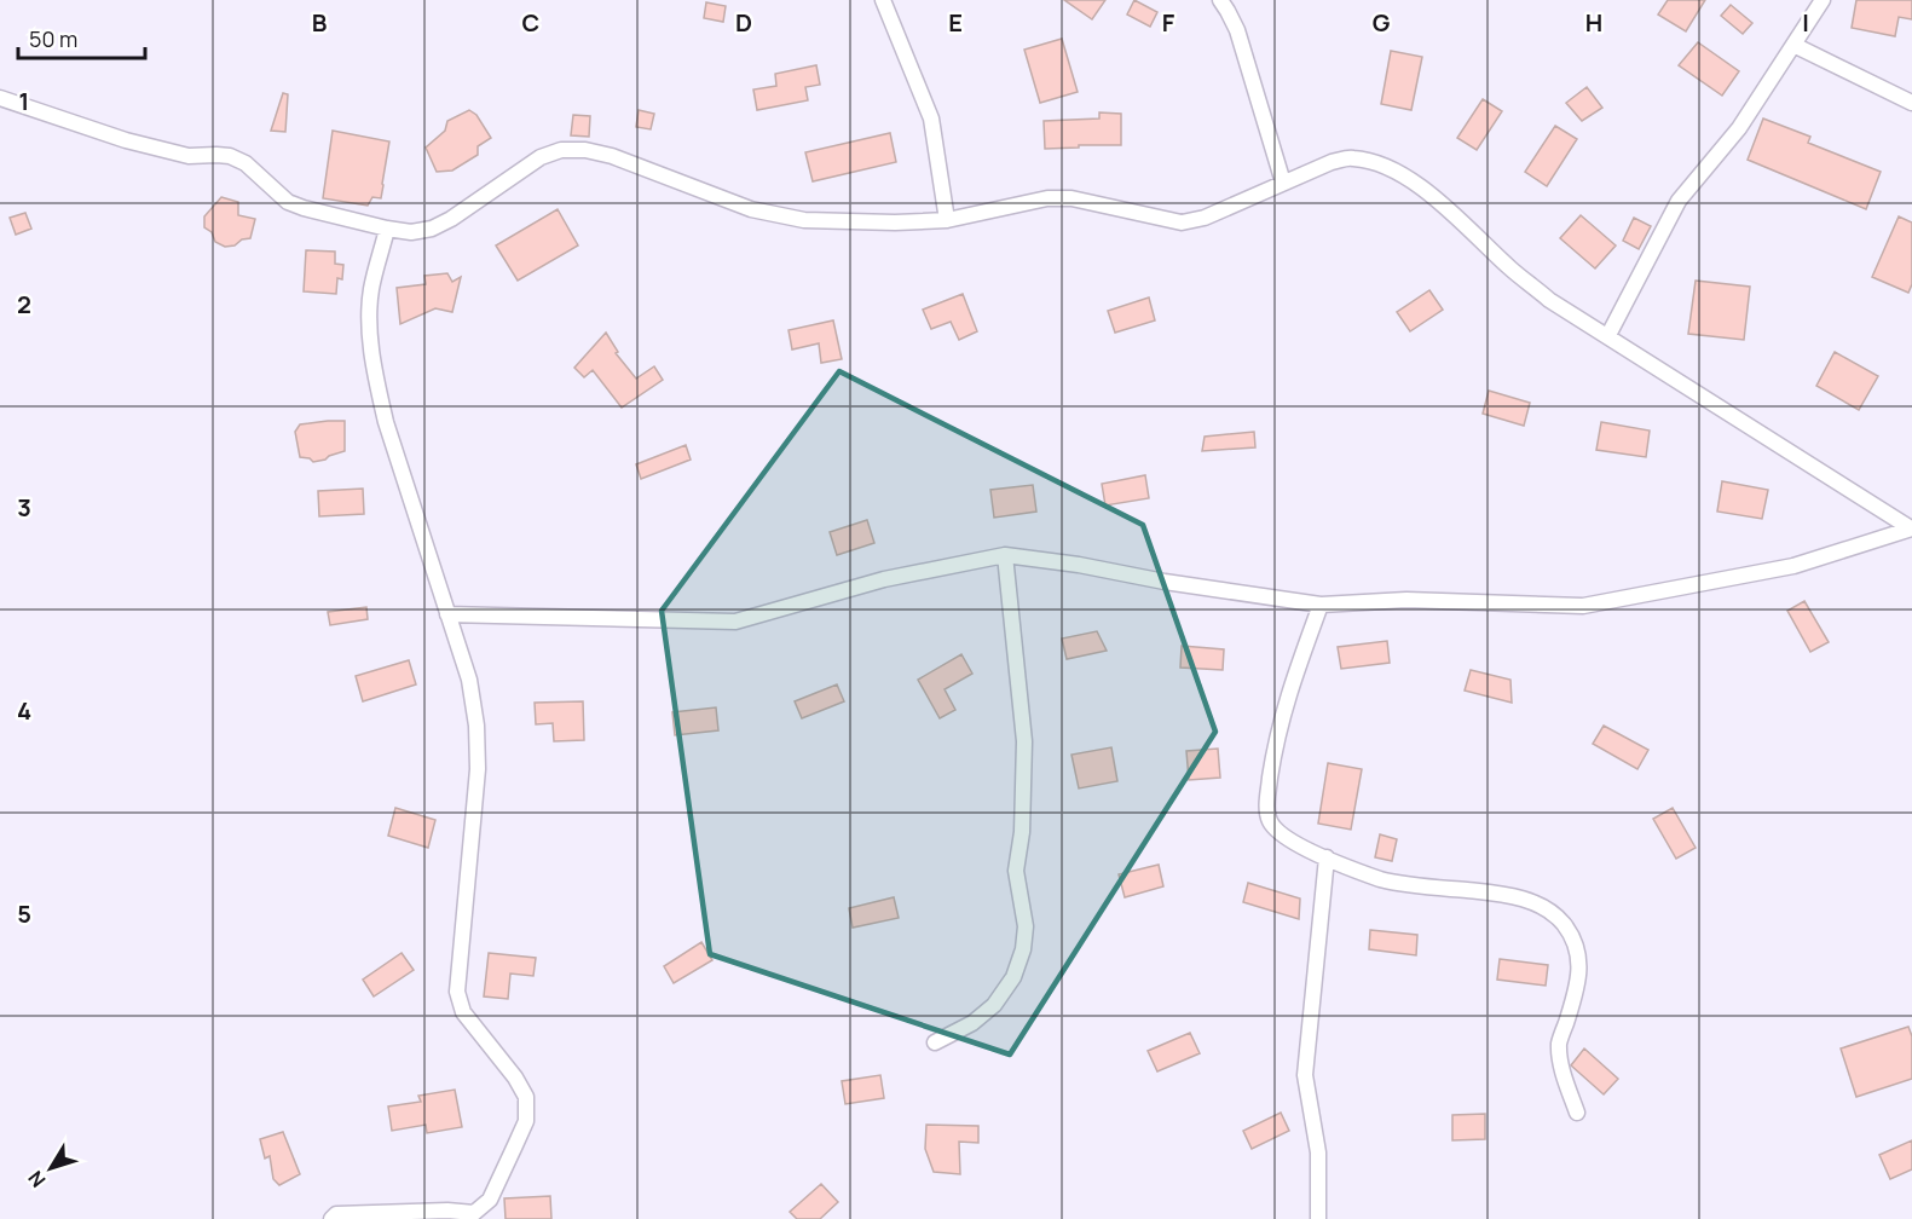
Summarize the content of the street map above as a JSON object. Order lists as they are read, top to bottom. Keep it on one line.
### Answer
{"scale_bar":"50 m","north":"bottom left","grid":{"columns":["B","C","D","E","F","G","H","I"],"rows":["1","2","3","4","5"]}}
